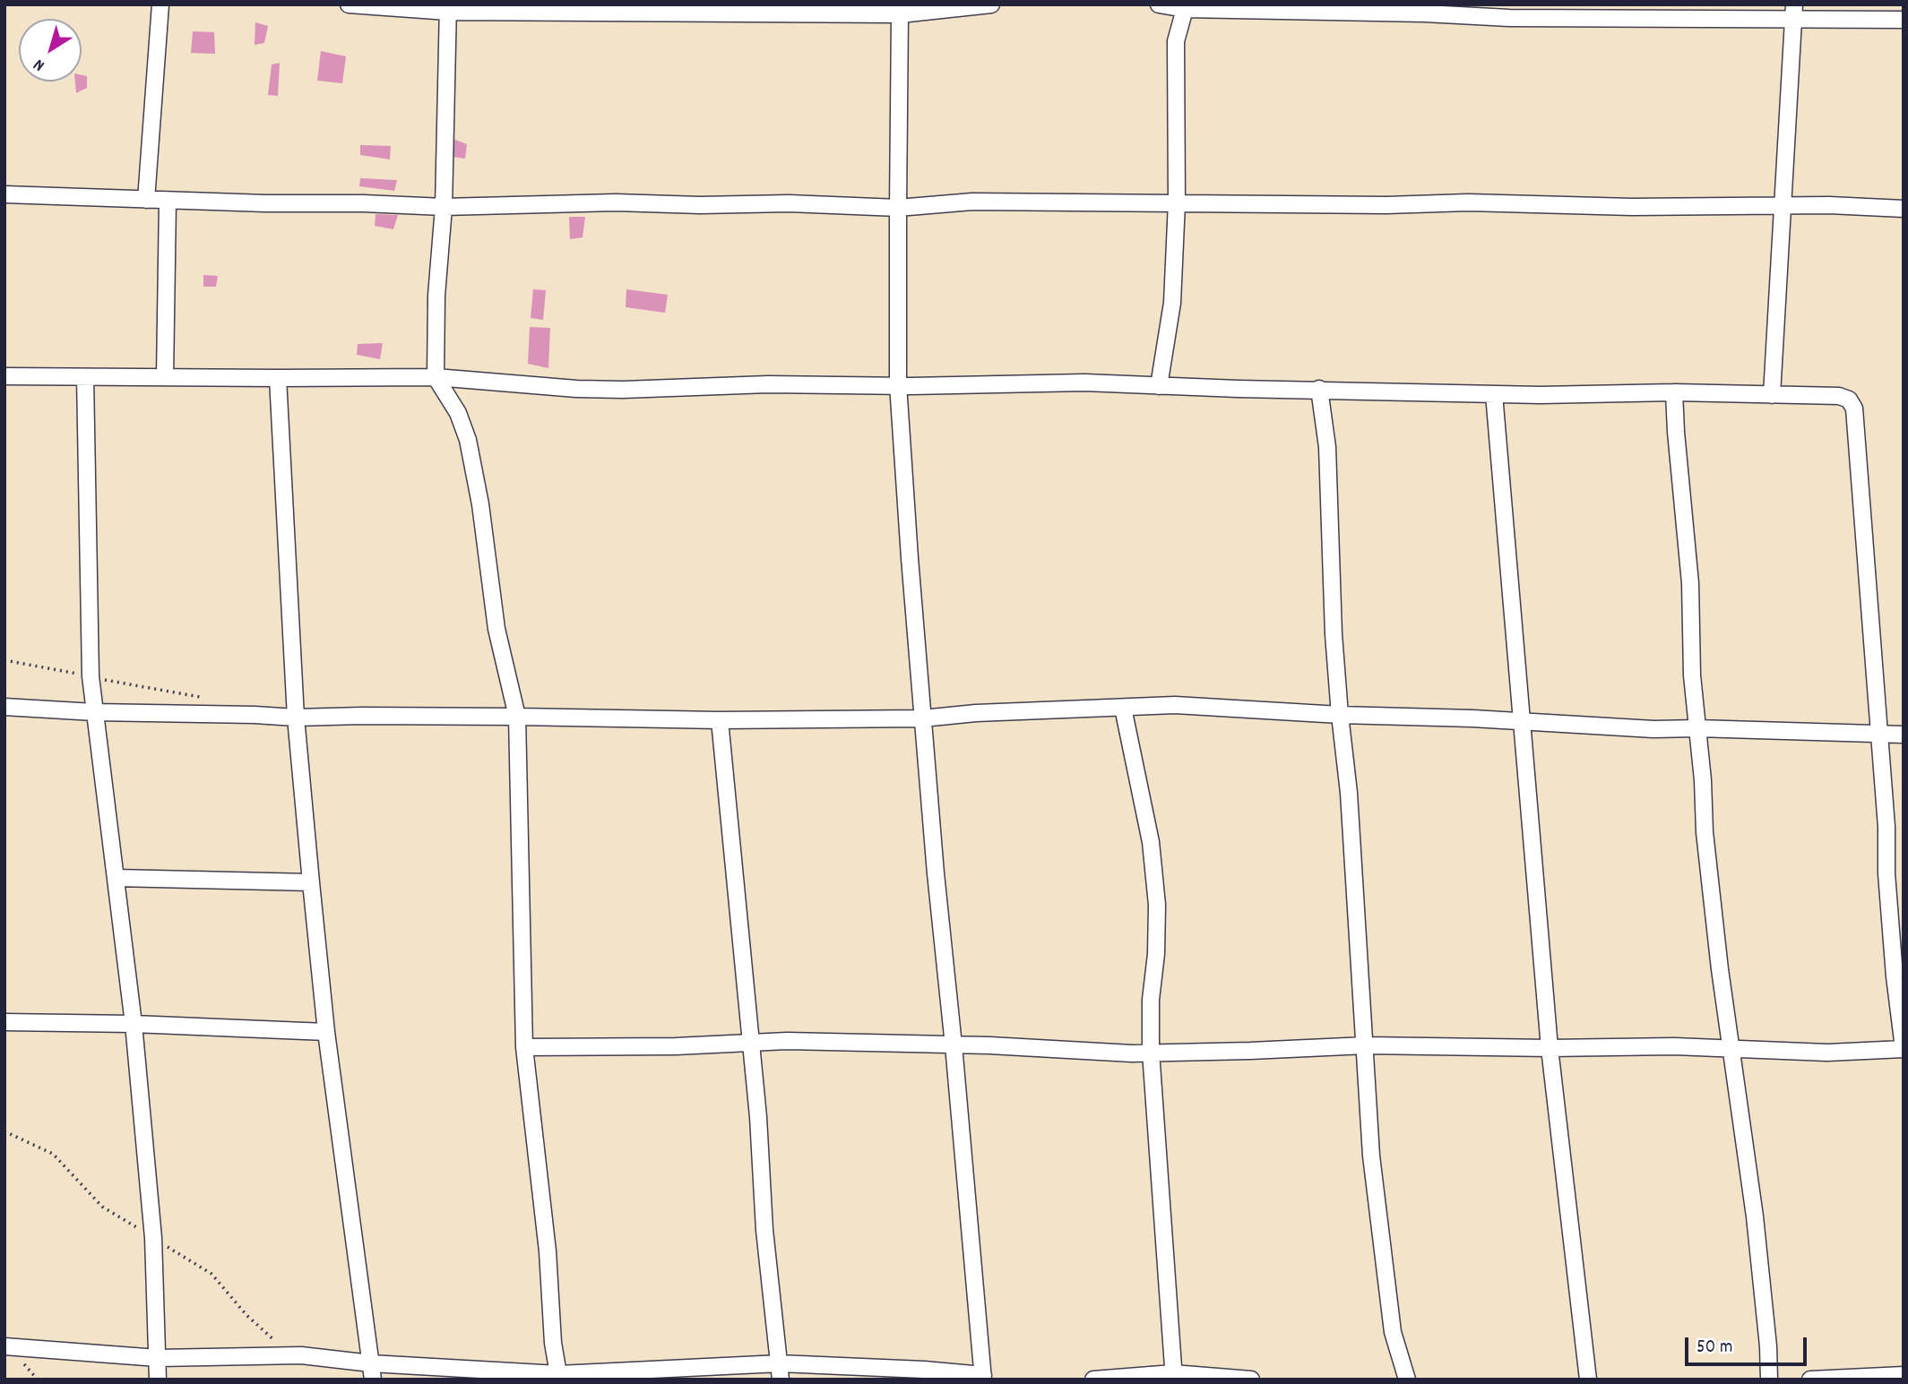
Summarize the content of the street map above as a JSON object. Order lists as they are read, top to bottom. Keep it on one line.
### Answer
{"scale_bar":"50 m","north":"bottom left"}
